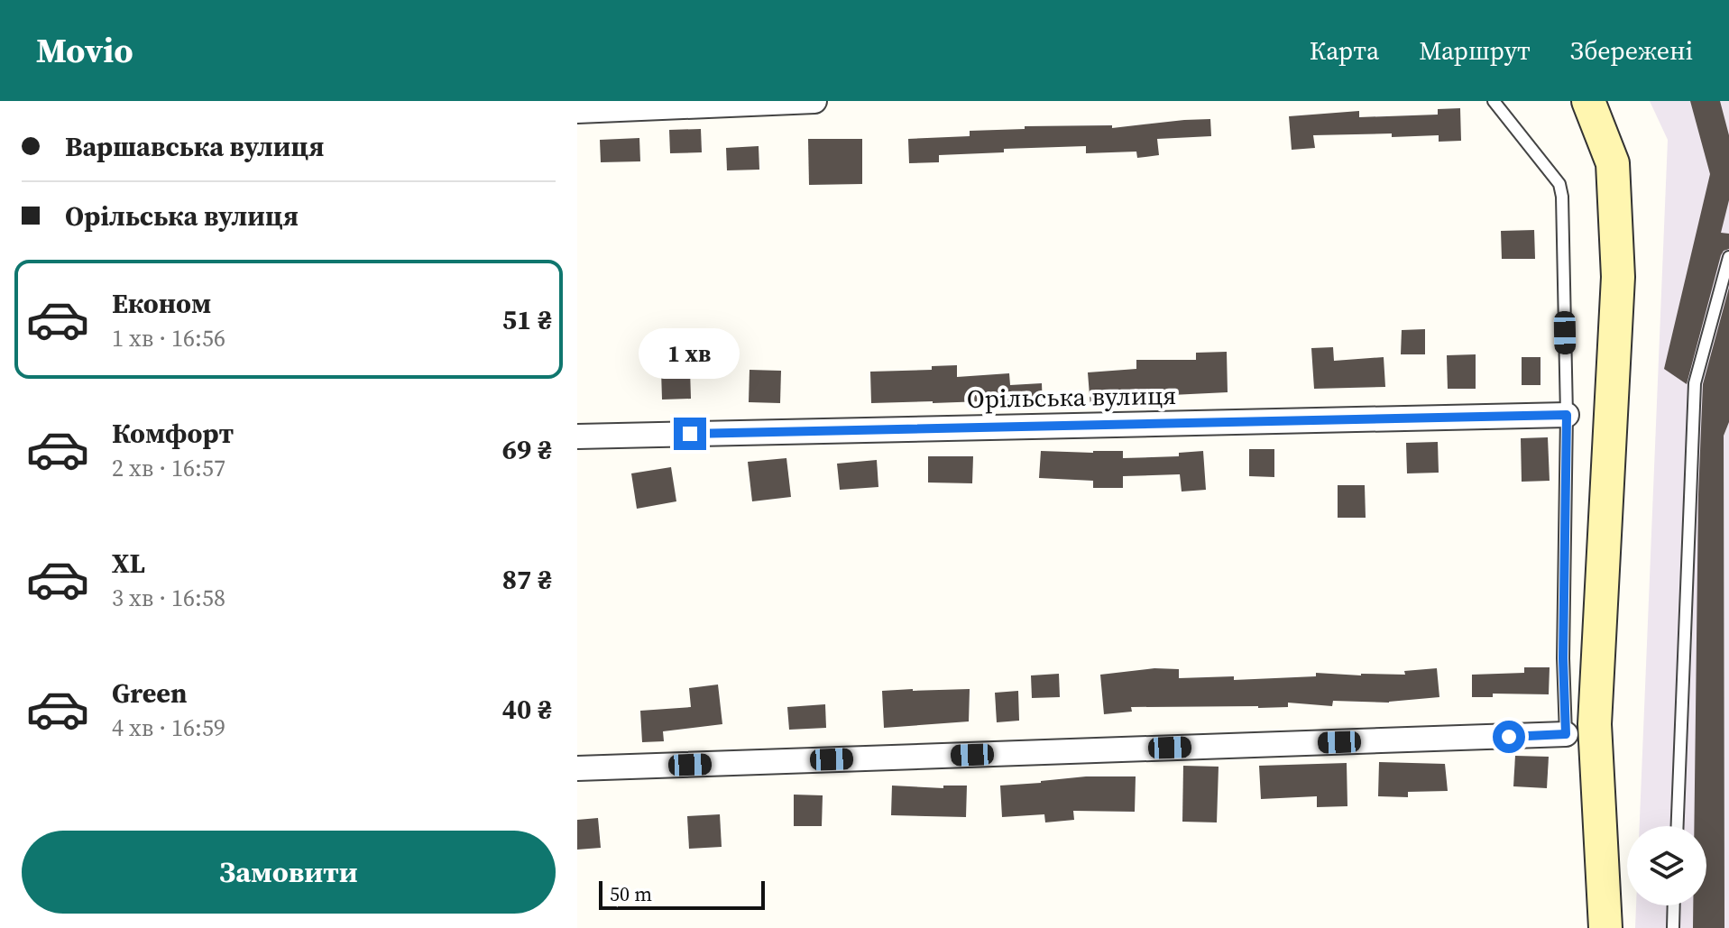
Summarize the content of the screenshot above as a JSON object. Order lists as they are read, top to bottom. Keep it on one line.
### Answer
{"streets":{"street":["Орільська вулиця"]},"scale_bar":"50 m","page":{"header":"Movio","nav":["Карта","Маршрут","Збережені"],"banner":["Варшавська вулиця","Орільська вулиця"],"list":[{"name":"Економ","note":"1 хв · 16:56","value":"51 ₴"},{"name":"Комфорт","note":"2 хв · 16:57","value":"69 ₴"},{"name":"XL","note":"3 хв · 16:58","value":"87 ₴"},{"name":"Green","note":"4 хв · 16:59","value":"40 ₴"}],"bubble":"1 хв","buttons":"Замовити","scale":"50 m"}}
